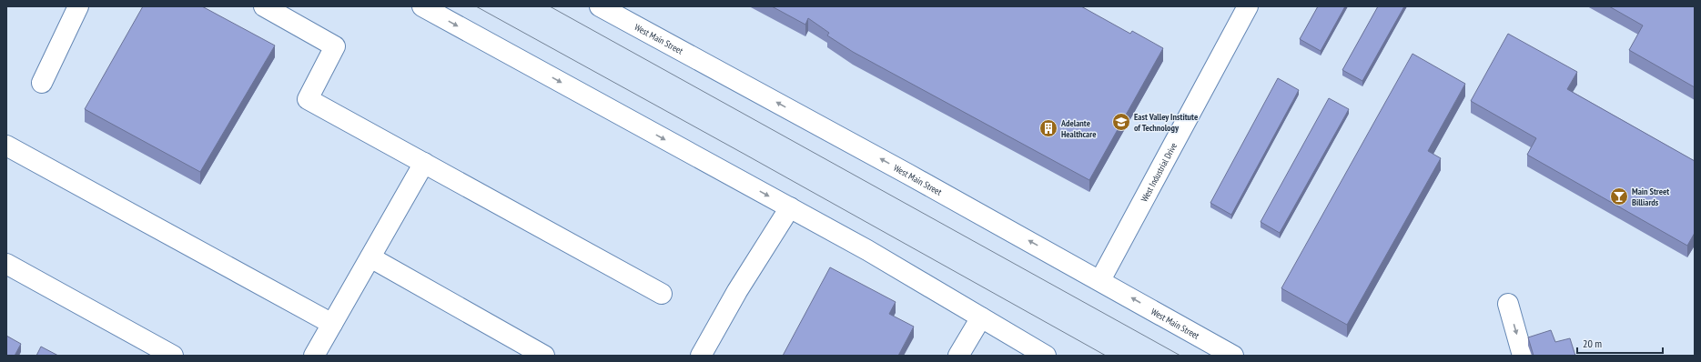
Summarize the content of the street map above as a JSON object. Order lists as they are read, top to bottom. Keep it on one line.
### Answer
{"streets":{"main road":["West Main Street","West Industrial Drive"]},"crossings":[["West Main Street","West Industrial Drive"]],"places":{"school or university":["East Valley Institute of Technology"],"building":["Adelante Healthcare"],"bar":["Main Street Billiards"]},"scale_bar":"20 m"}
